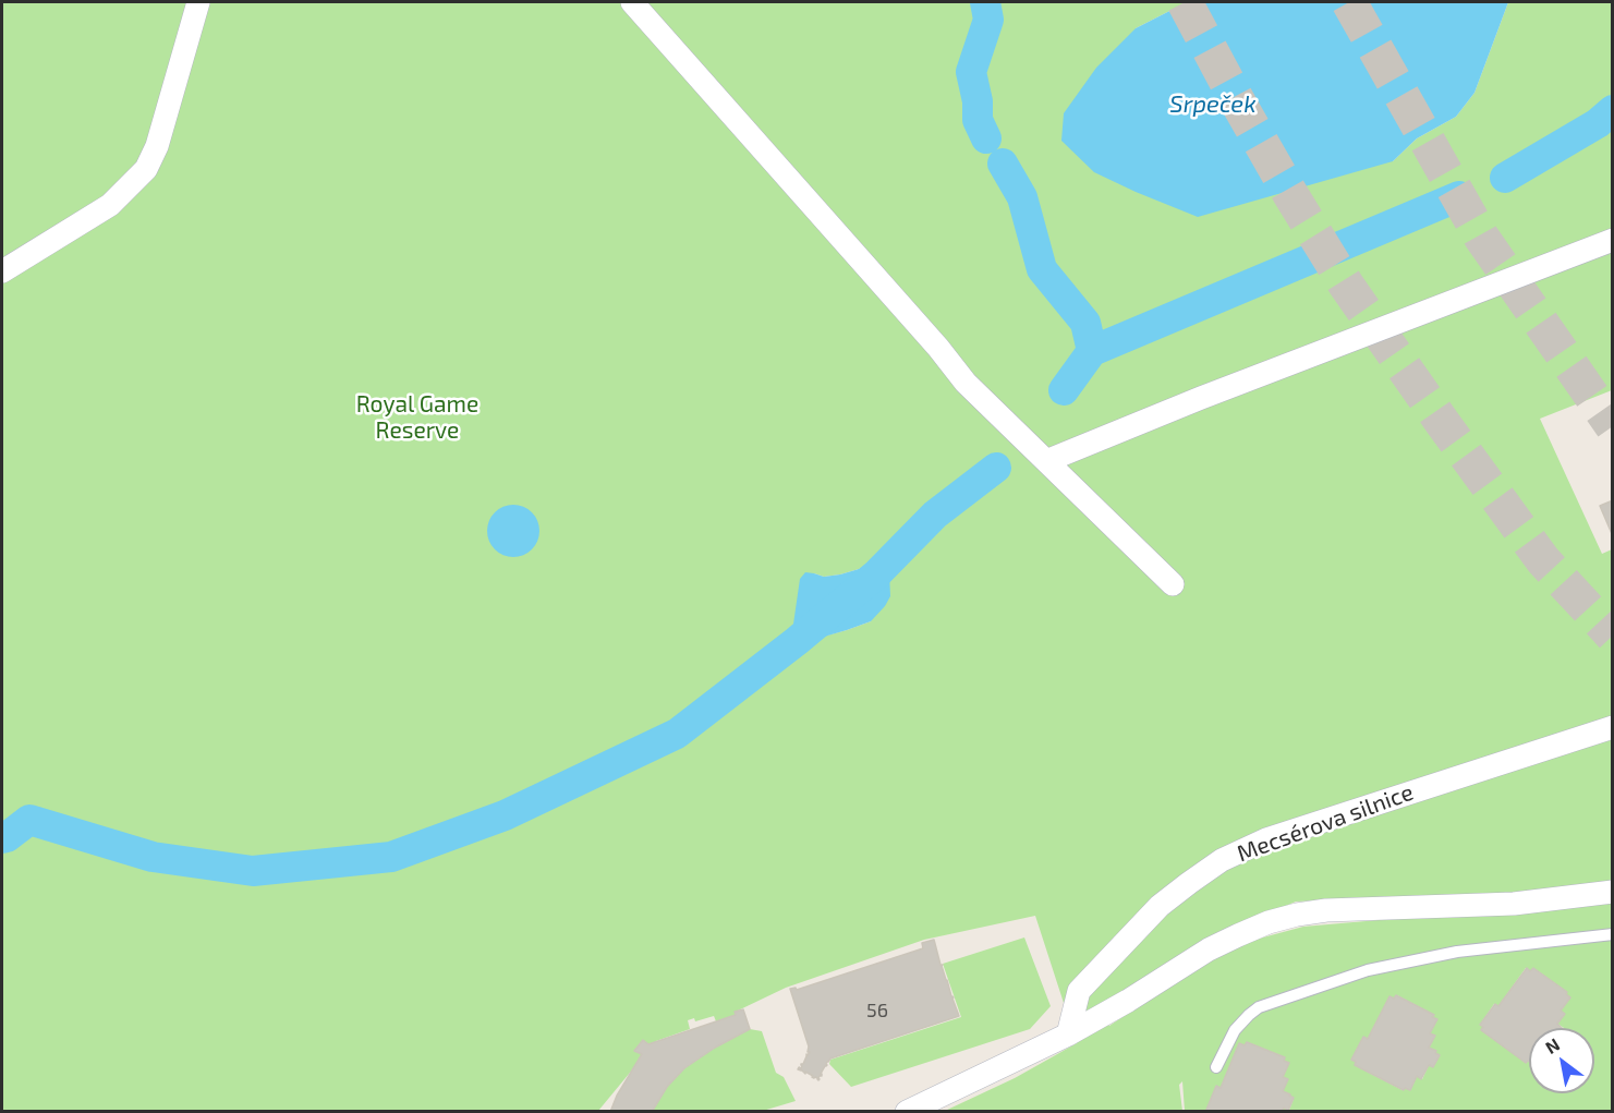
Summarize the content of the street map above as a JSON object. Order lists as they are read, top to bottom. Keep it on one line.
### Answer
{"streets":{"street":["Mecsérova silnice"]},"water":["Srpeček"],"parks":["Royal Game Reserve"],"house_numbers":["56"],"north":"top left"}
